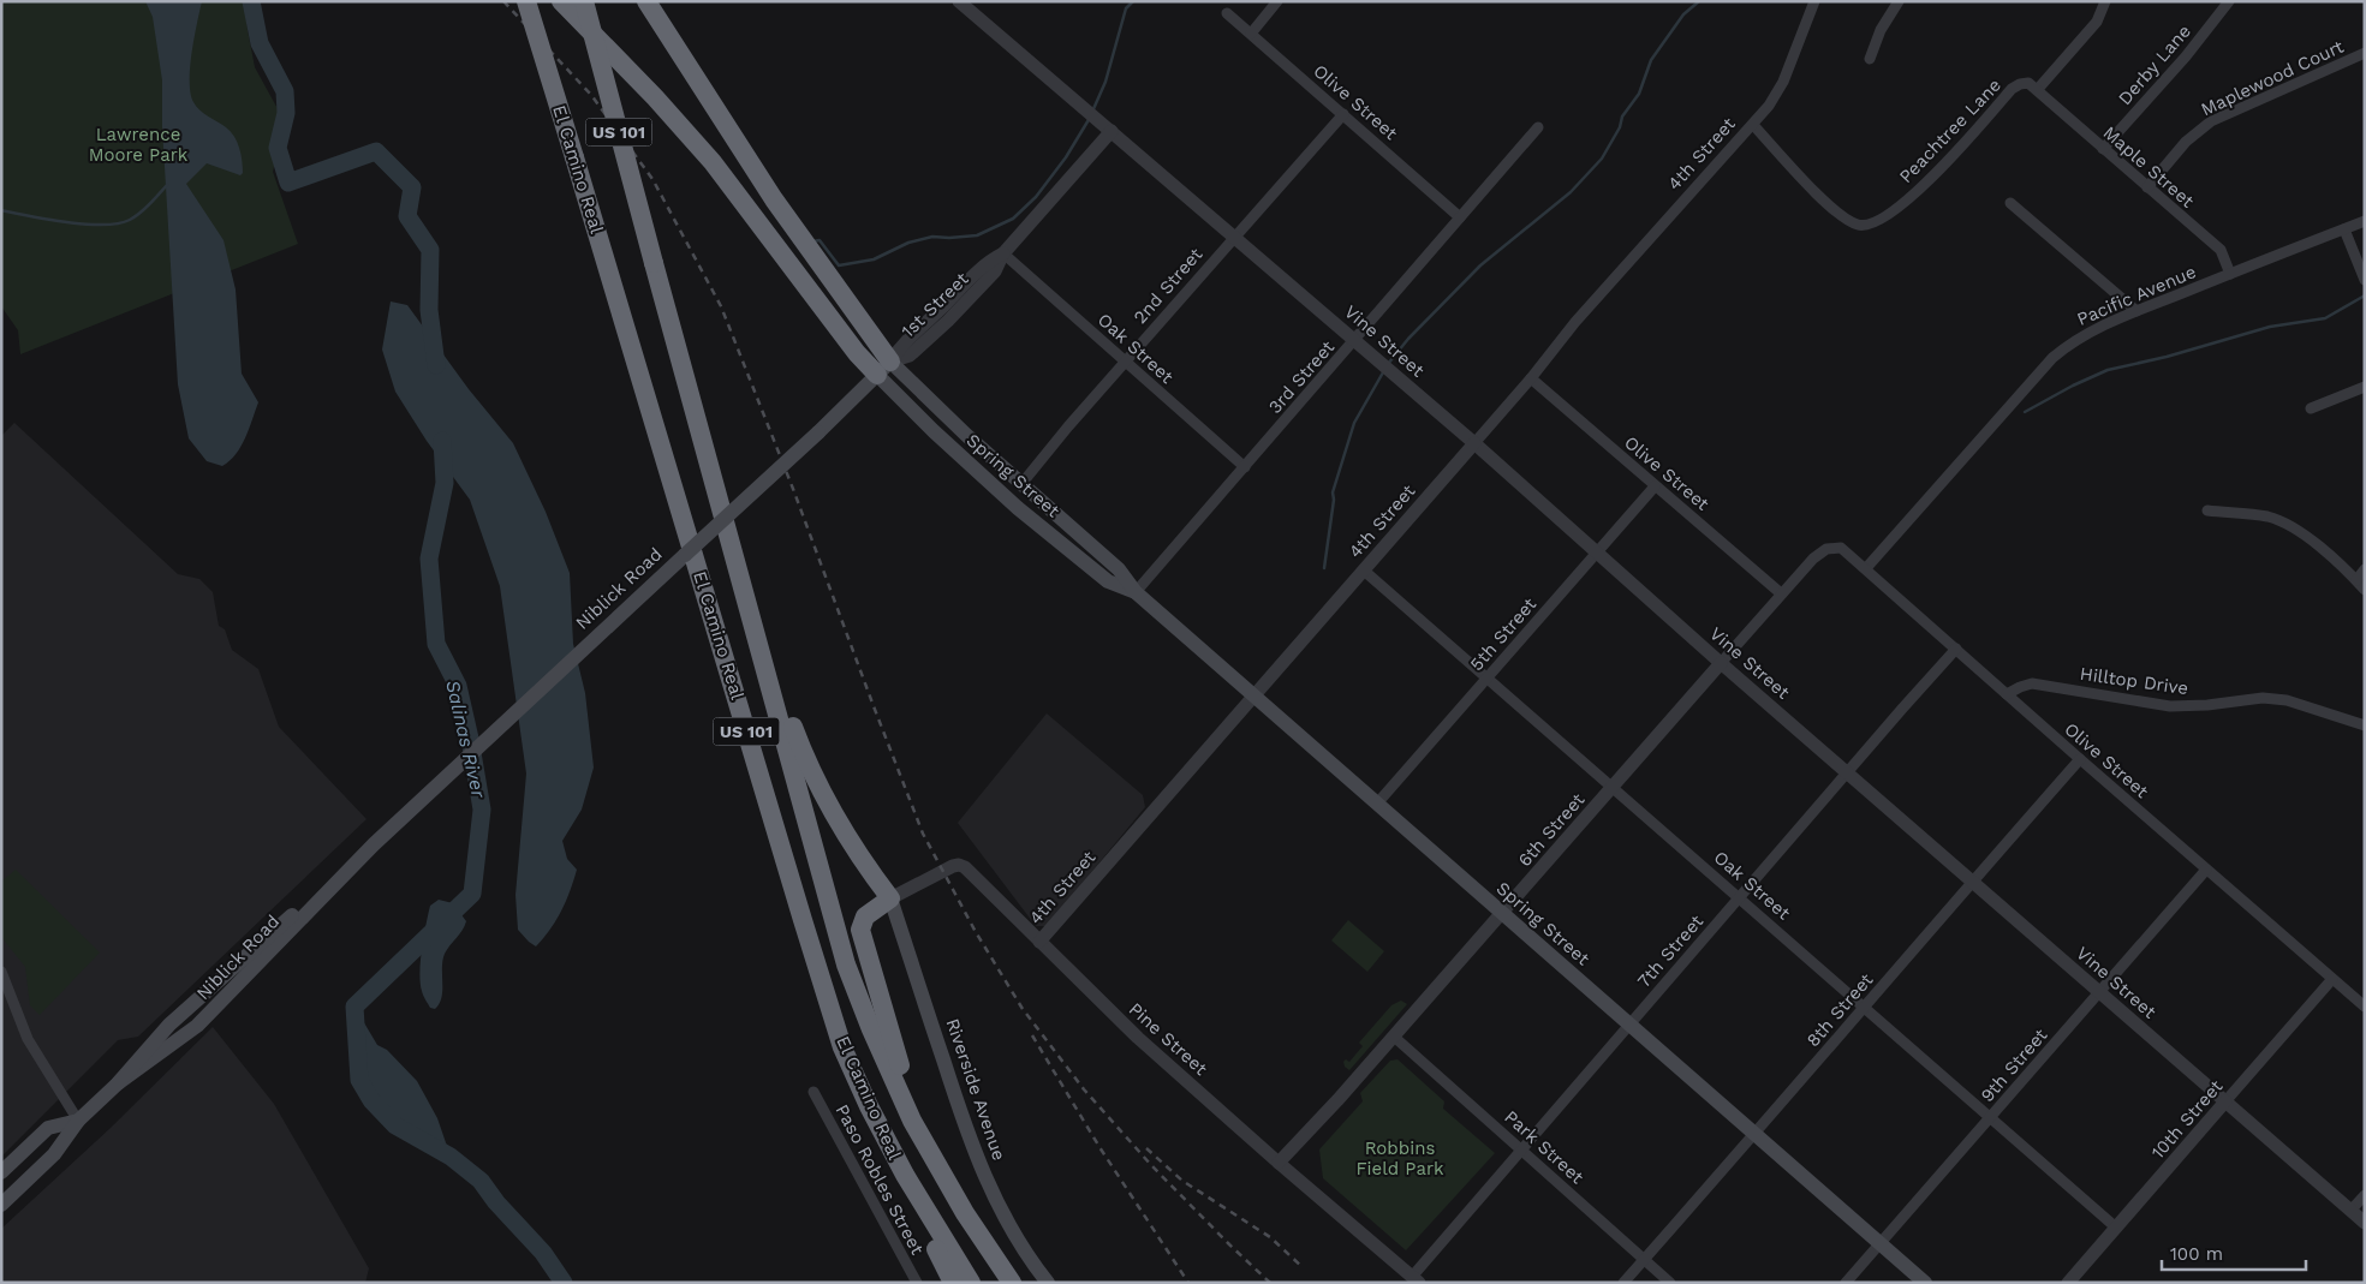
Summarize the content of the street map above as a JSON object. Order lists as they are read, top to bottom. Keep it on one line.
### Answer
{"streets":{"highway":["US 101","El Camino Real"],"main road":["Spring Street","Niblick Road","Riverside Avenue"],"street":["Derby Lane","Maplewood Court","Olive Street","Peachtree Lane","4th Street","Maple Street","2nd Street","Pacific Avenue","1st Street","Vine Street","Oak Street","3rd Street","5th Street","Hilltop Drive","6th Street","7th Street","8th Street","Pine Street","9th Street","10th Street","Park Street","Paso Robles Street"]},"crossings":[["Derby Lane","Maple Street"],["Maplewood Court","Maple Street"],["Olive Street","4th Street"],["Olive Street","2nd Street"],["Olive Street","Pacific Avenue"],["Olive Street","3rd Street"],["Olive Street","5th Street"],["Olive Street","Hilltop Drive"],["Olive Street","6th Street"],["Olive Street","7th Street"],["Olive Street","8th Street"],["Olive Street","9th Street"],["Olive Street","10th Street"],["Peachtree Lane","4th Street"],["Peachtree Lane","Maple Street"],["4th Street","Vine Street"],["4th Street","Oak Street"],["4th Street","Spring Street"],["4th Street","Pine Street"],["Maple Street","Pacific Avenue"],["2nd Street","Vine Street"],["2nd Street","Oak Street"],["2nd Street","Spring Street"],["1st Street","Vine Street"],["1st Street","Oak Street"],["1st Street","Spring Street"],["1st Street","Niblick Road"],["Vine Street","3rd Street"],["Vine Street","5th Street"],["Vine Street","6th Street"],["Vine Street","7th Street"],["Vine Street","8th Street"],["Vine Street","9th Street"],["Vine Street","10th Street"],["Oak Street","3rd Street"],["Oak Street","5th Street"],["Oak Street","6th Street"],["Oak Street","7th Street"],["Oak Street","8th Street"],["Oak Street","9th Street"],["Oak Street","10th Street"],["3rd Street","Spring Street"],["Spring Street","Niblick Road"],["Spring Street","5th Street"],["Spring Street","6th Street"],["Spring Street","7th Street"],["Spring Street","8th Street"],["Spring Street","9th Street"],["6th Street","Pine Street"],["6th Street","Park Street"],["7th Street","Pine Street"],["7th Street","Park Street"],["8th Street","Park Street"],["Pine Street","Riverside Avenue"]],"water":["Salinas River"],"parks":["Lawrence Moore Park","Robbins Field Park"],"scale_bar":"100 m"}
